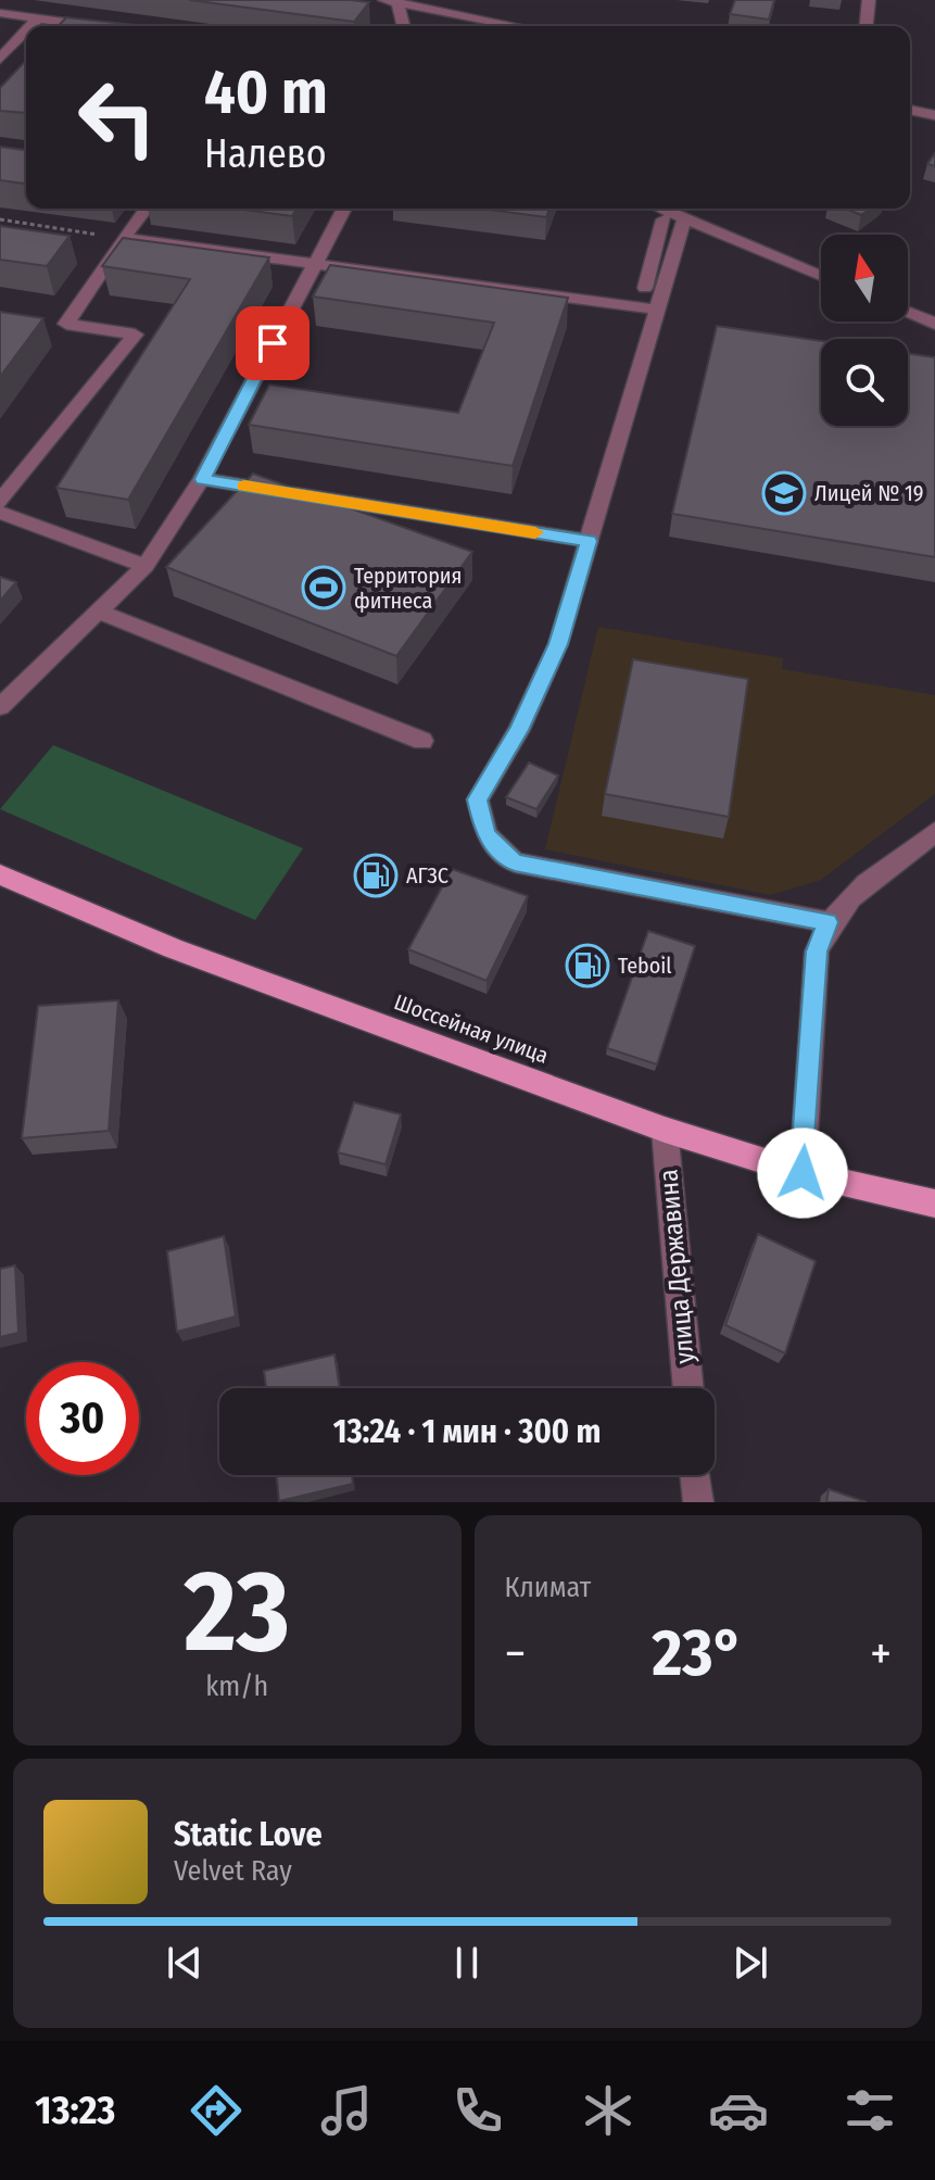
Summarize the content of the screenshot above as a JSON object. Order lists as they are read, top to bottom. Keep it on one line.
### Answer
{"streets":{"main road":["Шоссейная улица"],"street":["улица Державина"]},"crossings":[["Шоссейная улица","улица Державина"]],"places":{"school or university":["Лицей № 19"],"sports":["Территория фитнеса"],"fuel station":["АГЗС","Teboil"]},"north":"top","page":{"turn":["40 m","Налево"],"limit":"30","trip":"13:24 · 1 мин · 300 m","tile":[["23","km/h"],"Климат"],"heat":["−","23°","+"],"song":["Static Love","Velvet Ray"],"tabs":"13:23"}}
